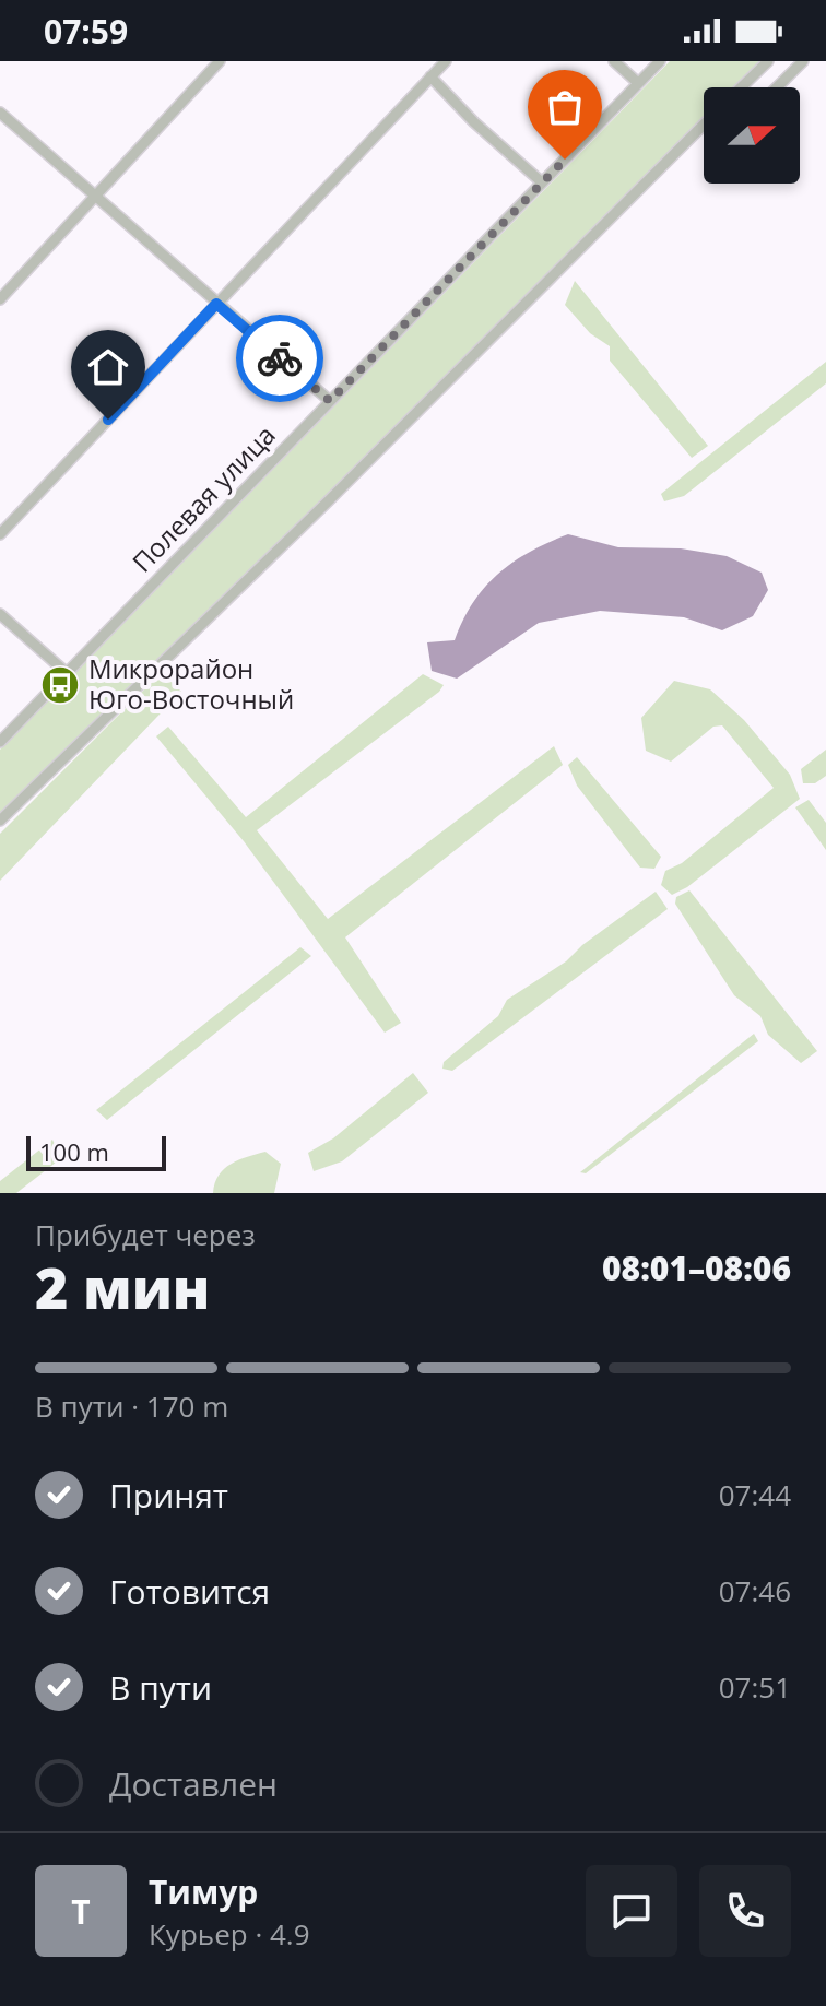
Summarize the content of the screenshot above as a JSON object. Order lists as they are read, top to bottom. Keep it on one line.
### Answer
{"streets":{"street":["Полевая улица"]},"places":{"bus stop":["Микрорайон Юго-Восточный"]},"scale_bar":"100 m","north":"right","page":{"status":"07:59","scale":"100 m","heading":["2 мин","Прибудет через","08:01–08:06"],"panel":["Тимур","Курьер · 4.9"],"bar":"В пути · 170 m","list":[["Принят","07:44"],["Готовится","07:46"],["В пути","07:51"],"Доставлен"],"round":"Т"}}
